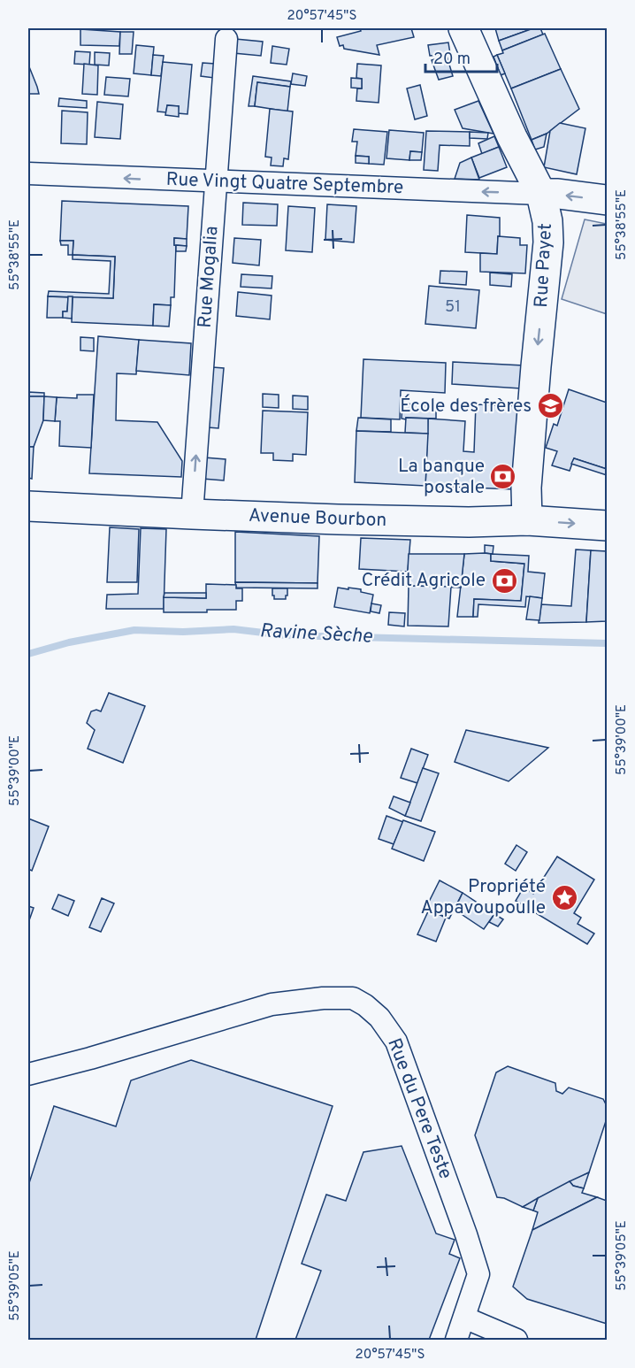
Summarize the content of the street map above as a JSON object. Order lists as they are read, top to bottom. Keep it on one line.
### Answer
{"streets":{"main road":["Rue Payet","Avenue Bourbon"],"street":["Rue Vingt Quatre Septembre","Rue Mogalia","Rue du Pere Teste"]},"crossings":[["Rue Vingt Quatre Septembre","Rue Payet"],["Rue Vingt Quatre Septembre","Rue Mogalia"],["Rue Payet","Avenue Bourbon"],["Rue Mogalia","Avenue Bourbon"]],"one_way":["Rue Vingt Quatre Septembre","Rue Payet","Rue Mogalia"],"water":["Ravine Sèche"],"places":{"school or university":["École des frères"],"bank":["La banque postale","Crédit Agricole"],"place":["Propriété Appavoupoulle"]},"house_numbers":["51"],"scale_bar":"20 m","coordinates":["20°57'45\"S","55°38'55\"E","55°39'00\"E","55°39'05\"E"]}
